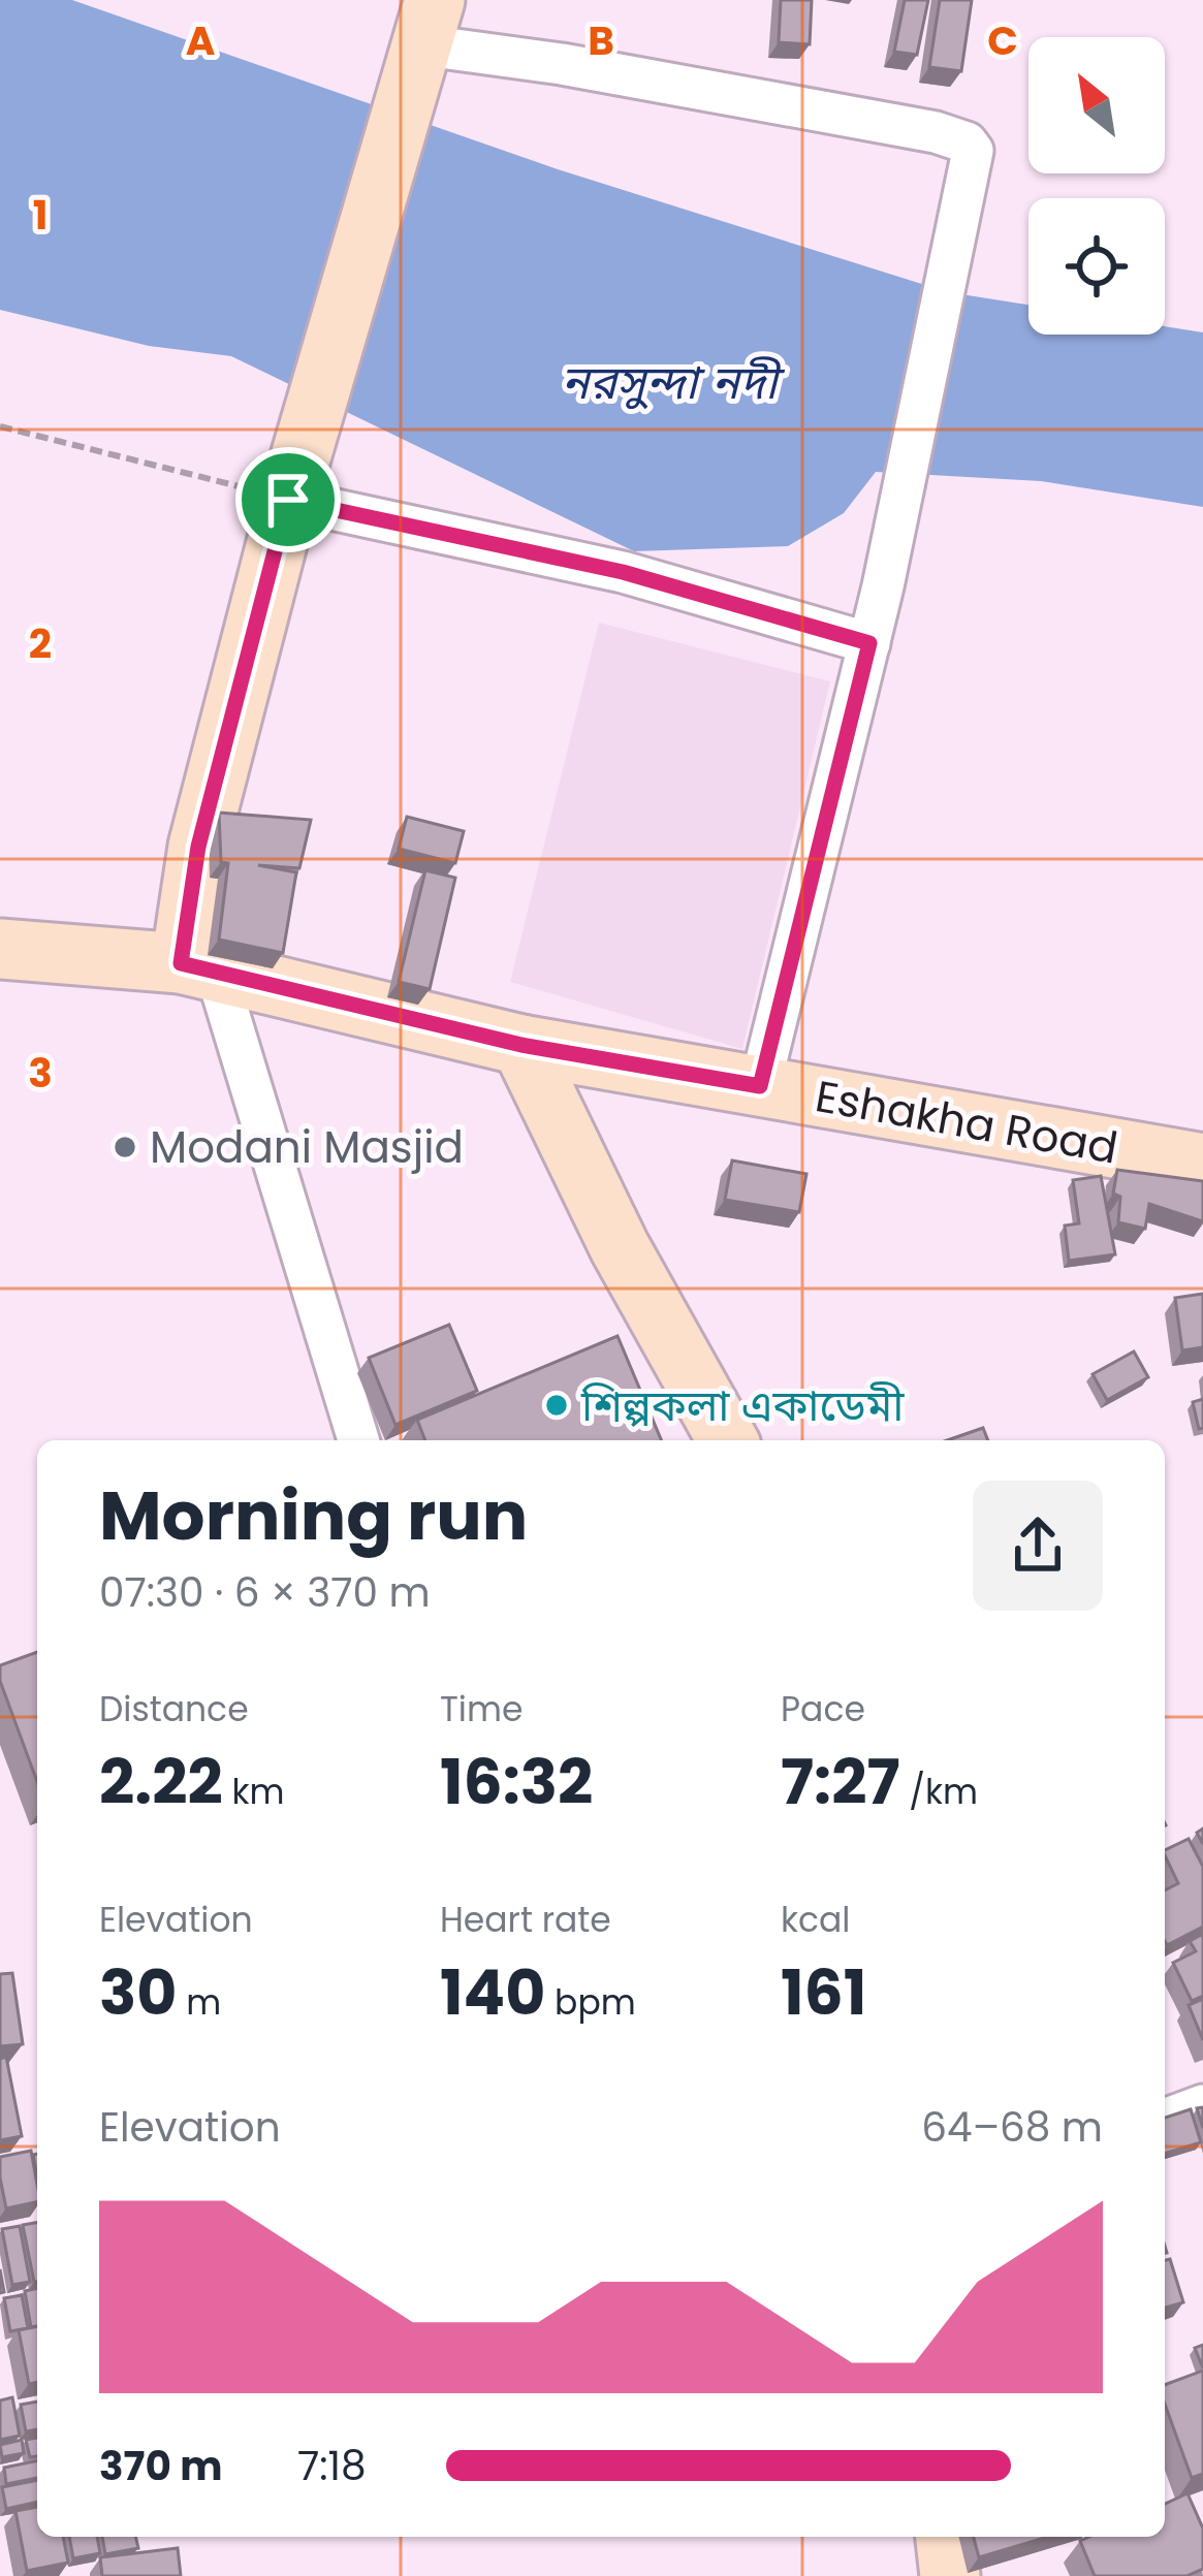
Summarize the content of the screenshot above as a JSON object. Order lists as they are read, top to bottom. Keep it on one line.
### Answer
{"streets":{"main road":["Eshakha Road"]},"water":["নরসুন্দা নদী"],"places":["Modani Masjid","শিল্পকলা একাডেমী"],"north":"top left","page":{"heading":["Morning run","07:30 · 6 × 370 m"],"stats":[["Distance","2.22 km"],["Time","16:32"],["Pace","7:27 /km"],["Elevation","30 m"],["Heart rate","140 bpm"],["kcal","161"]],"chart":["Elevation","64–68 m"],"list":[{"name":"370 m","note":"7:18"}]},"grid":{"columns":["A","B","C"],"rows":["1","2","3"]}}
